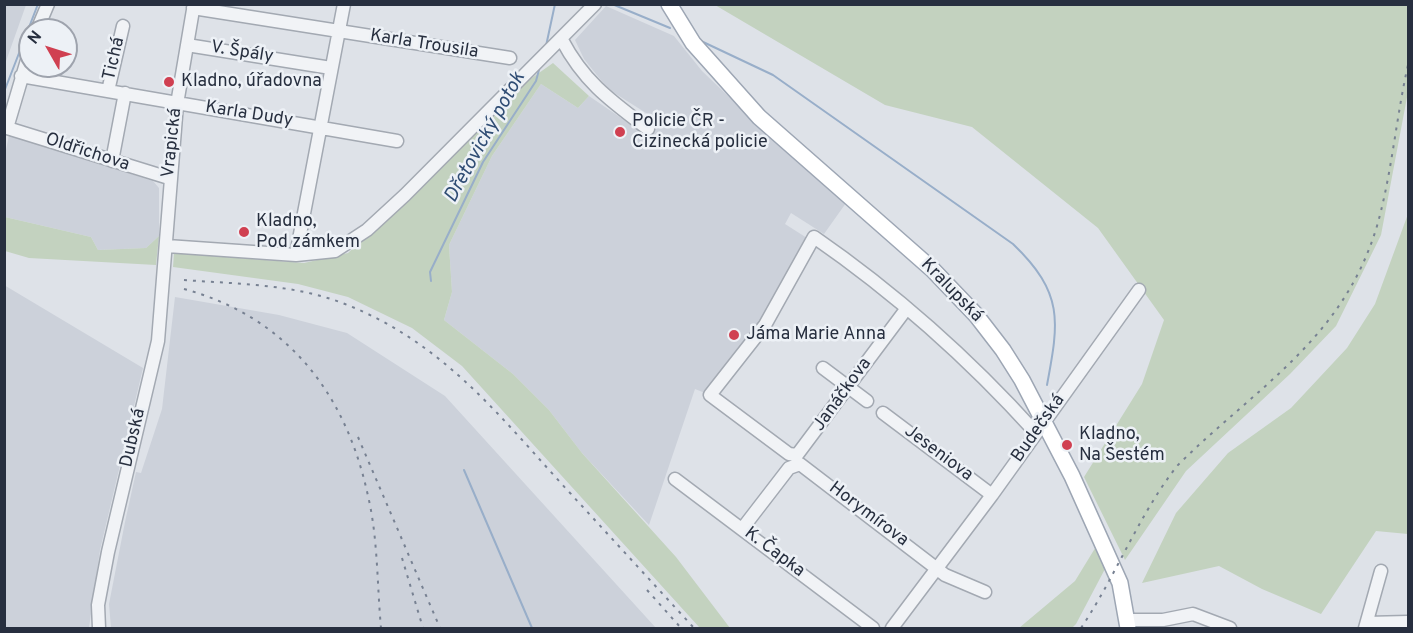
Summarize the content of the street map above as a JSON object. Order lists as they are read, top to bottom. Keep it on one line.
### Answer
{"streets":{"main road":["Kralupská"],"street":["Karla Trousila","V. Špály","Tichá","Karla Dudy","Vrapická","Oldřichova","Janáčkova","Budečská","Dubská","Jeseniova","Horymírova","K. Čapka"]},"crossings":[["Karla Trousila","Vrapická"],["V. Špály","Vrapická"],["Tichá","Karla Dudy"],["Karla Dudy","Vrapická"],["Vrapická","Oldřichova"],["Vrapická","Dubská"],["Kralupská","Janáčkova"],["Kralupská","Budečská"],["Kralupská","Horymírova"],["Janáčkova","Horymírova"],["Janáčkova","K. Čapka"],["Budečská","Jeseniova"],["Budečská","Horymírova"]],"water":["Dřetovický potok"],"places":["Kladno, úřadovna","Policie ČR - Cizinecká policie","Kladno, Pod zámkem","Jáma Marie Anna","Kladno, Na Šestém"],"north":"top left"}
